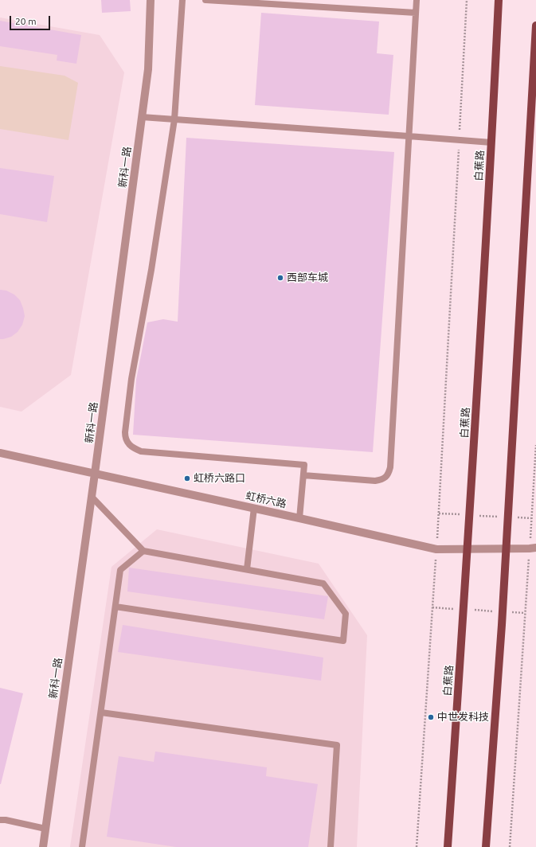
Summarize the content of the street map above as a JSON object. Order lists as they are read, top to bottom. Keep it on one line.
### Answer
{"streets":{"main road":["白蕉路"],"street":["新科一路","虹桥六路"]},"crossings":[["白蕉路","虹桥六路"],["新科一路","虹桥六路"]],"places":["西部车城","虹桥六路口","中世发科技"],"scale_bar":"20 m"}
